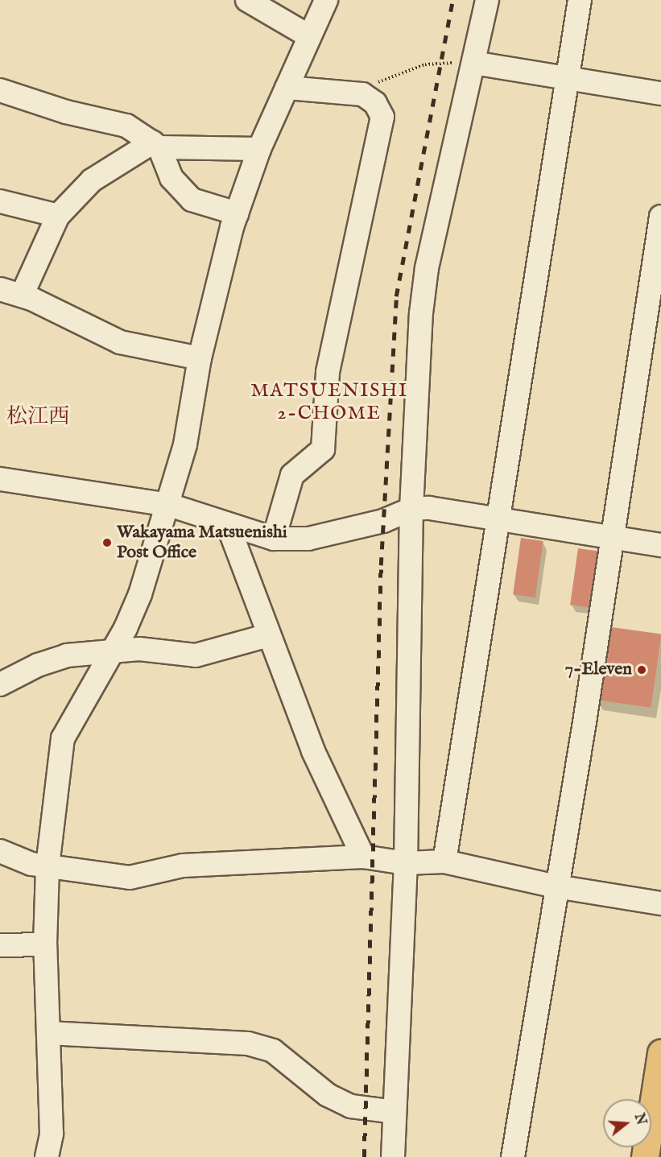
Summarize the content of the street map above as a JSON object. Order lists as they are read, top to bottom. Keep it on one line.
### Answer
{"districts":["MATSUENISHI 2-CHOME","松江西"],"places":["Wakayama Matsuenishi Post Office","7-Eleven"],"north":"right"}
